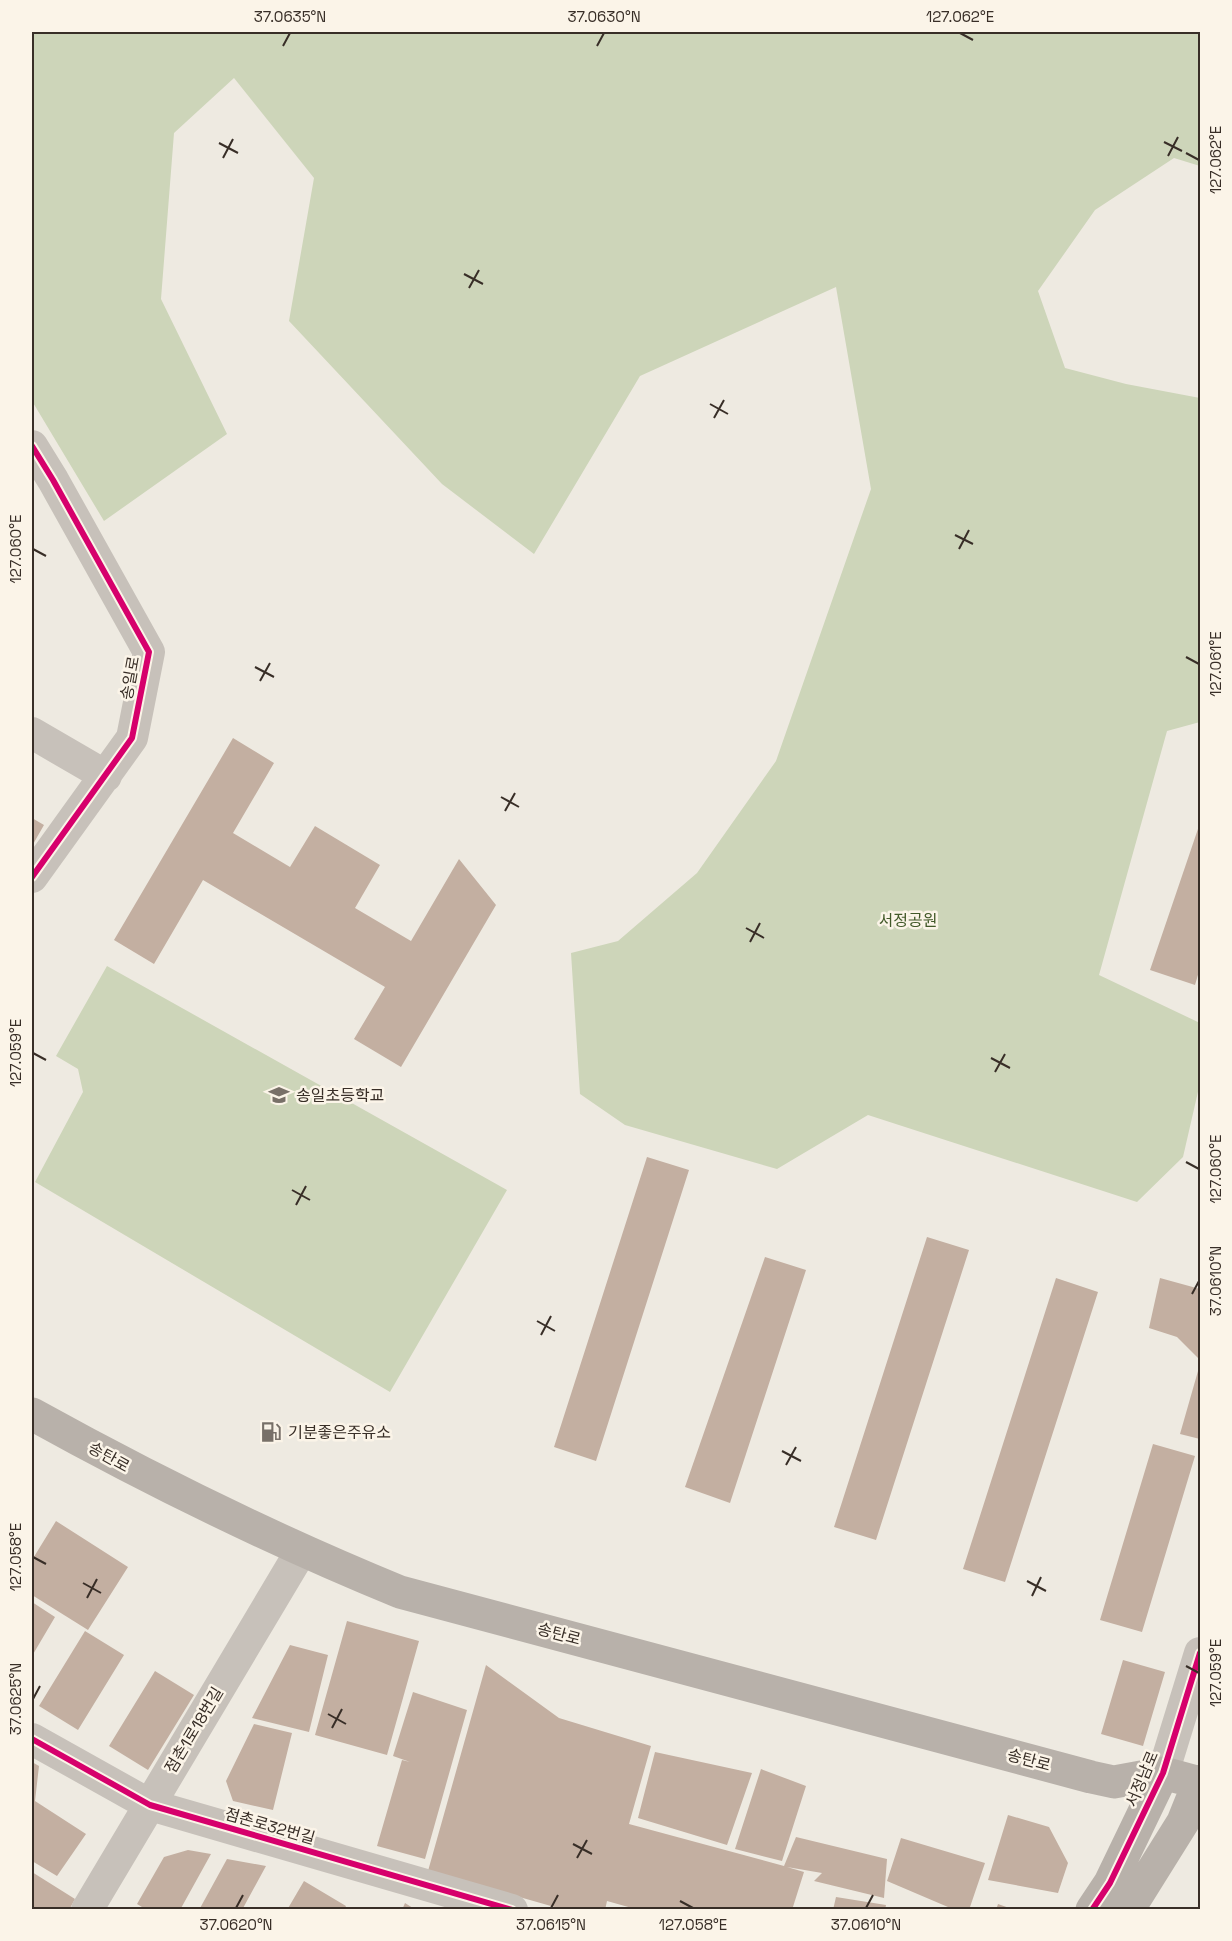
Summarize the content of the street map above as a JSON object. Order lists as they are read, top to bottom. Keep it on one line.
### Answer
{"streets":{"main road":["송탄로","서정남로"],"street":["송일로","점촌1로18번길","점촌로32번길"]},"crossings":[["송탄로","점촌1로18번길"],["송탄로","서정남로"],["점촌1로18번길","점촌로32번길"]],"parks":["서정공원"],"places":{"school or university":["송일초등학교"],"fuel station":["기분좋은주유소"]},"coordinates":["37.0635°N","37.0630°N","127.062°E","127.060°E","127.061°E","127.059°E","37.0610°N","127.058°E","37.0625°N","37.0620°N","37.0615°N"]}
